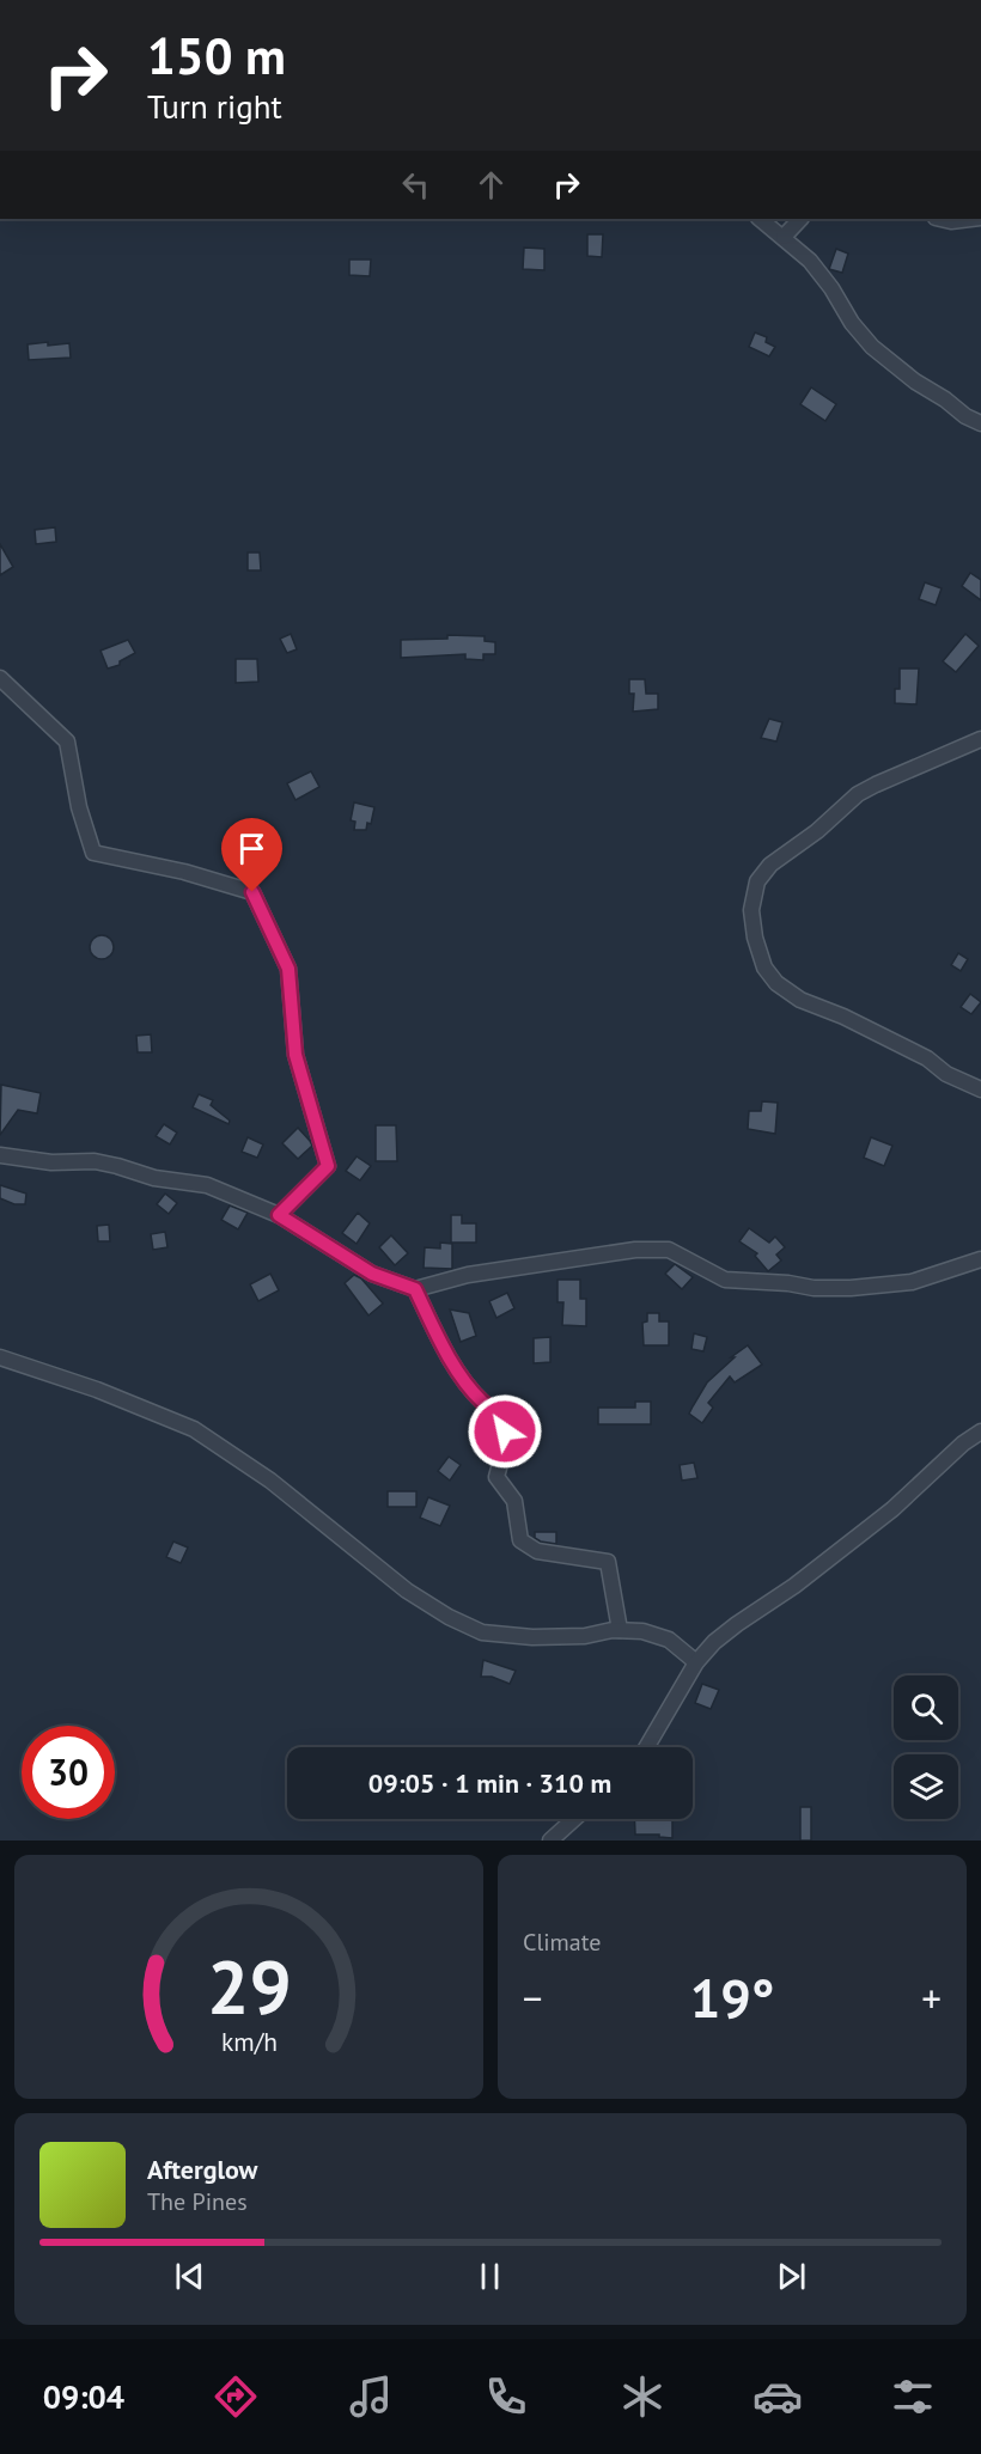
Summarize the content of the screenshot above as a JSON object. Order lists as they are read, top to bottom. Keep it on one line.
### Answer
{"page":{"turn":["150 m","Turn right"],"limit":"30","trip":"09:05 · 1 min · 310 m","tile":"Climate","heat":["−","19°","+"],"song":["Afterglow","The Pines"],"tabs":"09:04","gauge":["29","km/h"]}}
